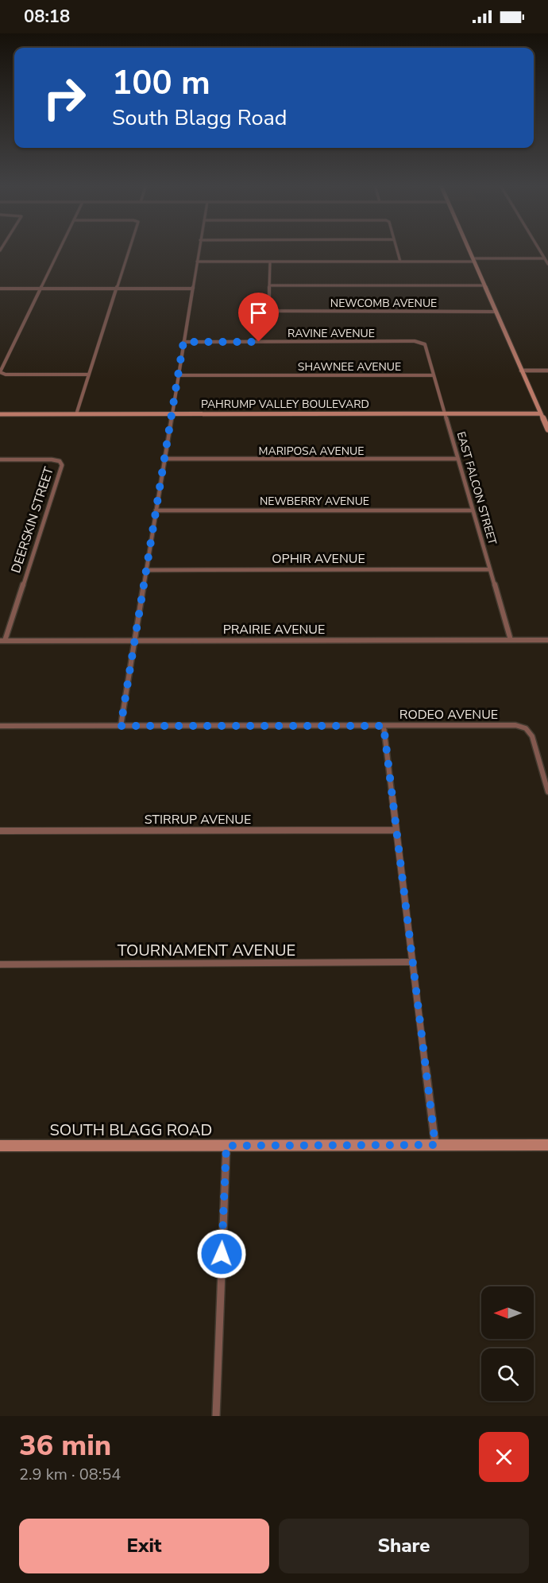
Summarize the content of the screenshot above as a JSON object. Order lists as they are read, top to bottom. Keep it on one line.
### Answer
{"streets":{"main road":["PAHRUMP VALLEY BOULEVARD","SOUTH BLAGG ROAD"],"street":["NEWCOMB AVENUE","RAVINE AVENUE","SHAWNEE AVENUE","MARIPOSA AVENUE","EAST FALCON STREET","NEWBERRY AVENUE","DEERSKIN STREET","OPHIR AVENUE","PRAIRIE AVENUE","RODEO AVENUE","STIRRUP AVENUE","TOURNAMENT AVENUE"]},"crossings":[["RAVINE AVENUE","EAST FALCON STREET"],["SHAWNEE AVENUE","EAST FALCON STREET"],["PAHRUMP VALLEY BOULEVARD","EAST FALCON STREET"],["MARIPOSA AVENUE","EAST FALCON STREET"],["EAST FALCON STREET","NEWBERRY AVENUE"],["EAST FALCON STREET","OPHIR AVENUE"],["EAST FALCON STREET","PRAIRIE AVENUE"],["DEERSKIN STREET","PRAIRIE AVENUE"]],"north":"left","page":{"status":"08:18","turn":["100 m","South Blagg Road"],"heading":["36 min","2.9 km · 08:54"],"buttons":["Exit","Share"]}}
